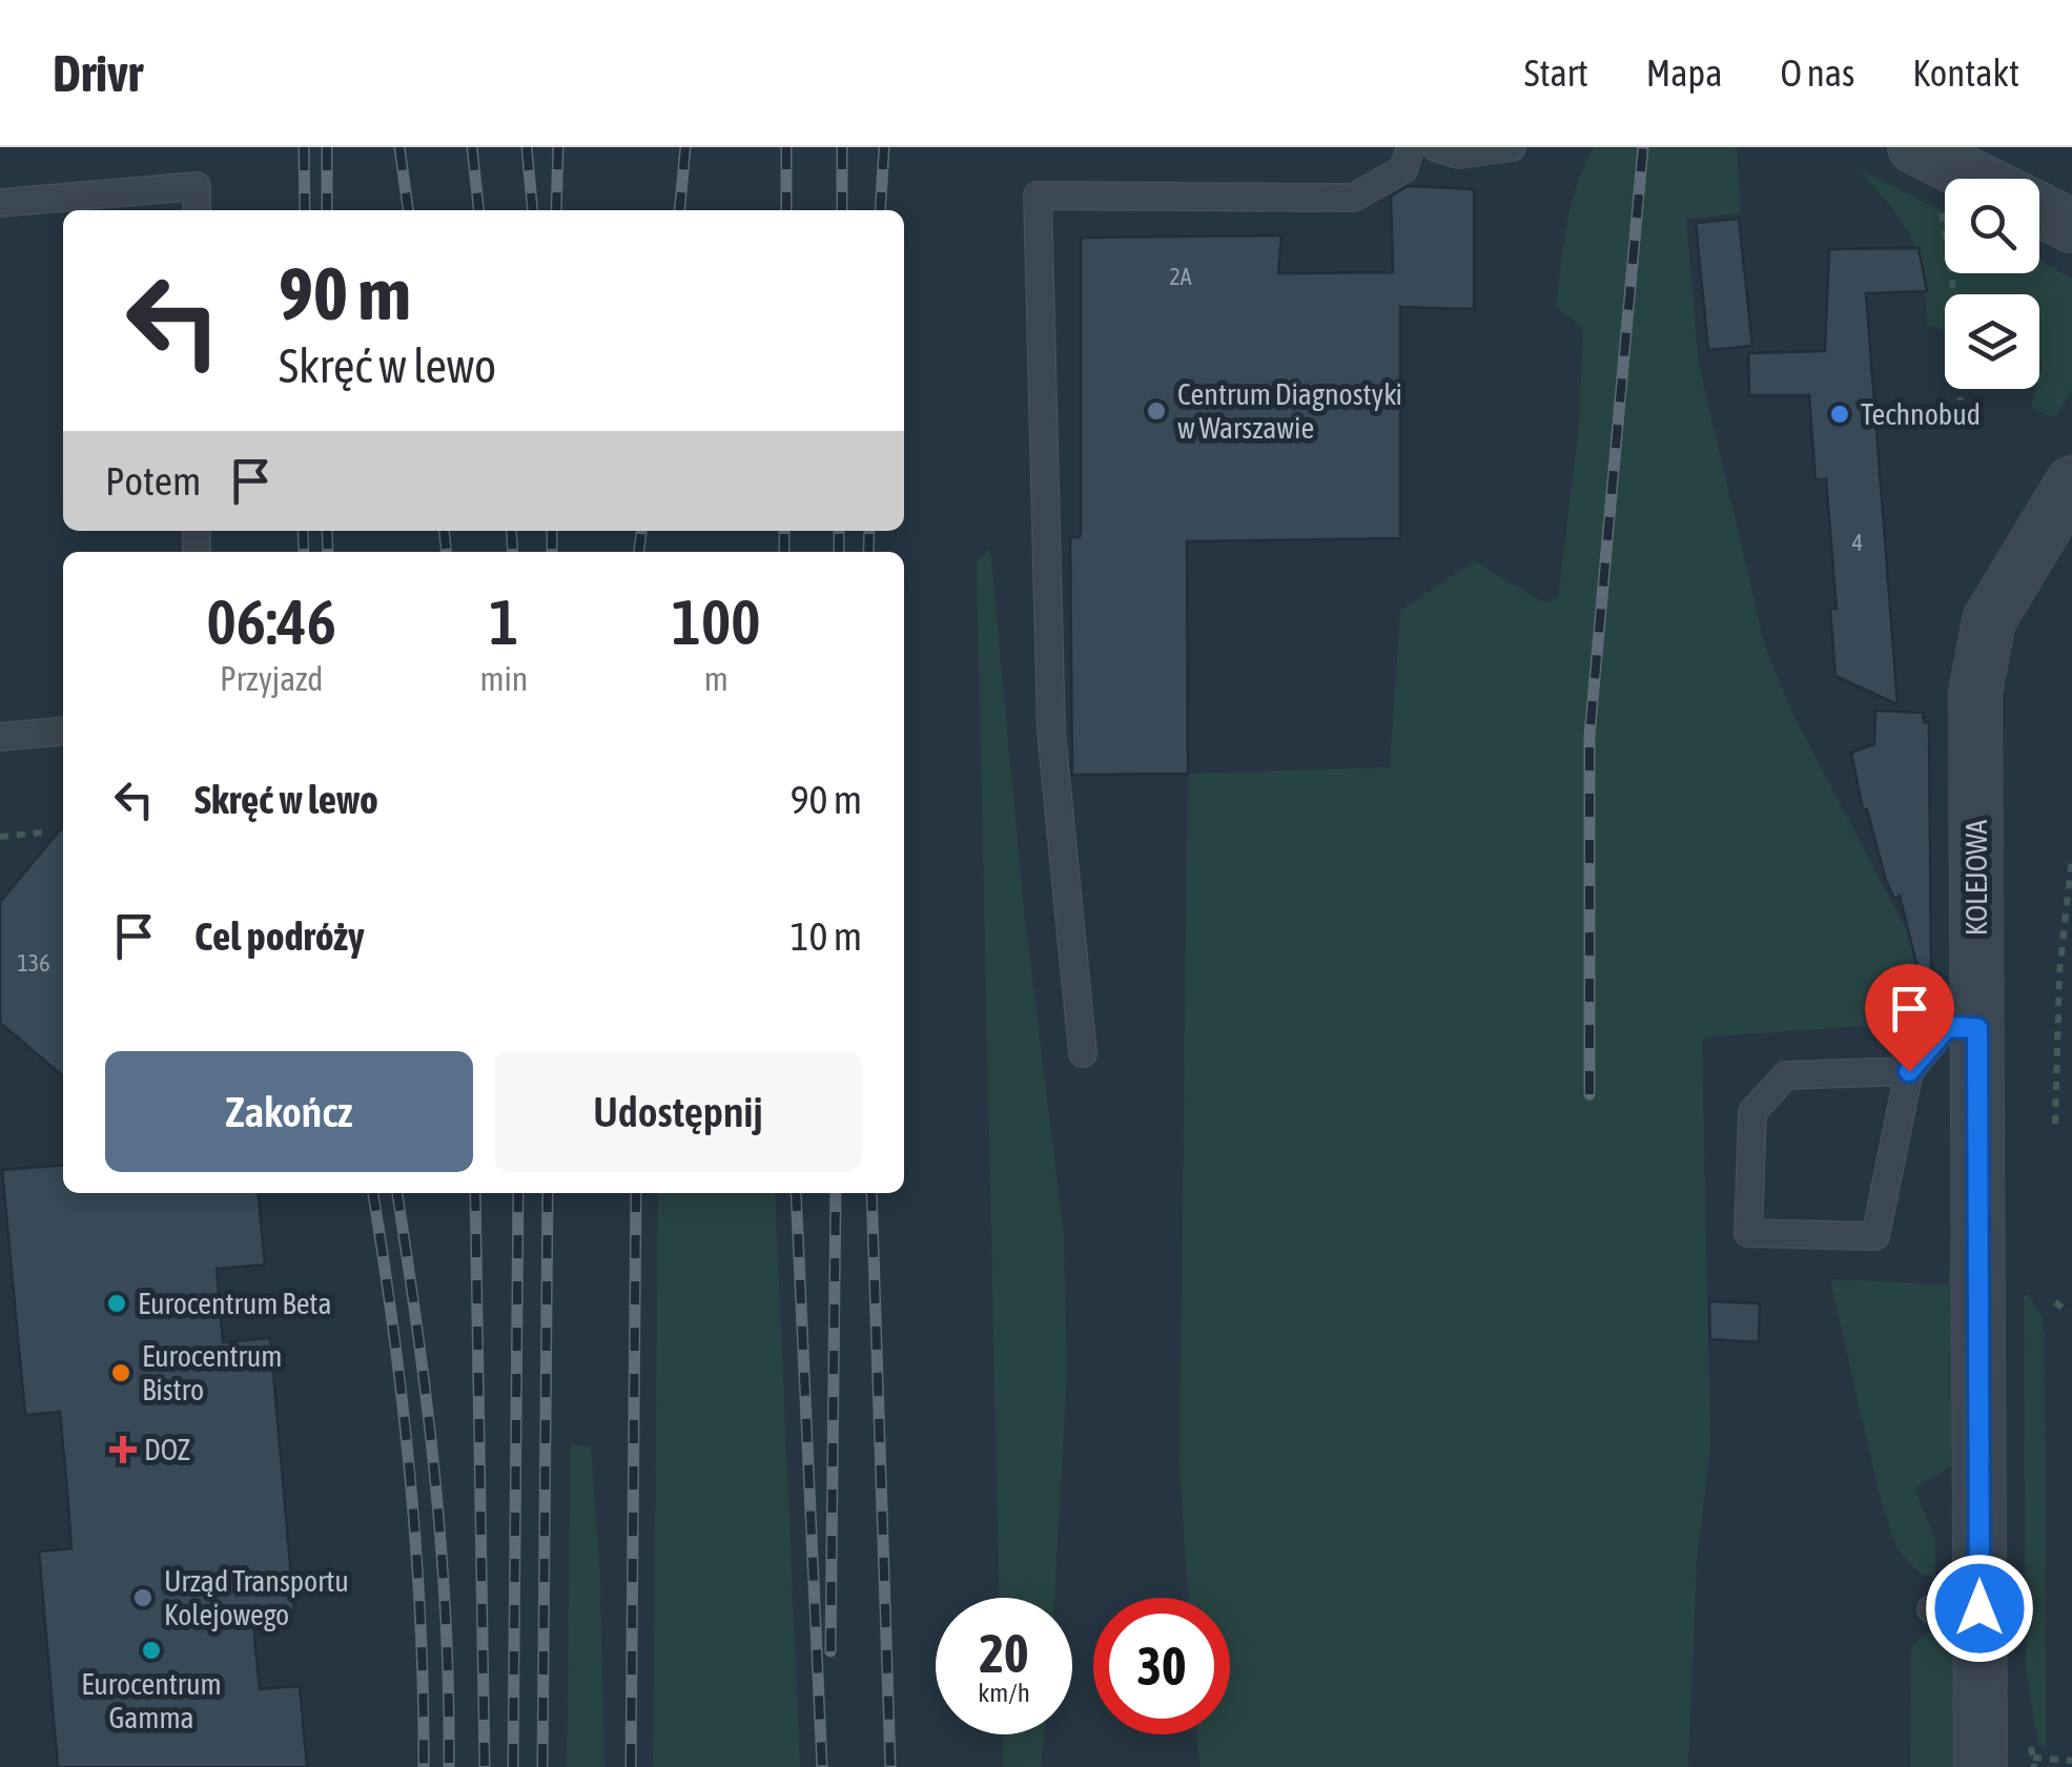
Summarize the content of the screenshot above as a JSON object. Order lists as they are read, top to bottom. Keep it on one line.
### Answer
{"streets":{"street":["KOLEJOWA"]},"places":{"other":["Centrum Diagnostyki w Warszawie","Technobud","Eurocentrum Beta","Eurocentrum Bistro","Urząd Transportu Kolejowego","Eurocentrum Gamma"],"health":["DOZ"]},"house_numbers":["2A","4","136"],"page":{"header":"Drivr","nav":["Start","Mapa","O nas","Kontakt"],"turn":["90 m","Skręć w lewo"],"then":"Potem","eta":["06:46","Przyjazd","1","min","100","m"],"list":[{"name":"Skręć w lewo","value":"90 m"},{"name":"Cel podróży","value":"10 m"}],"buttons":["Zakończ","Udostępnij"],"speed":"20 km/h","limit":"30"}}
